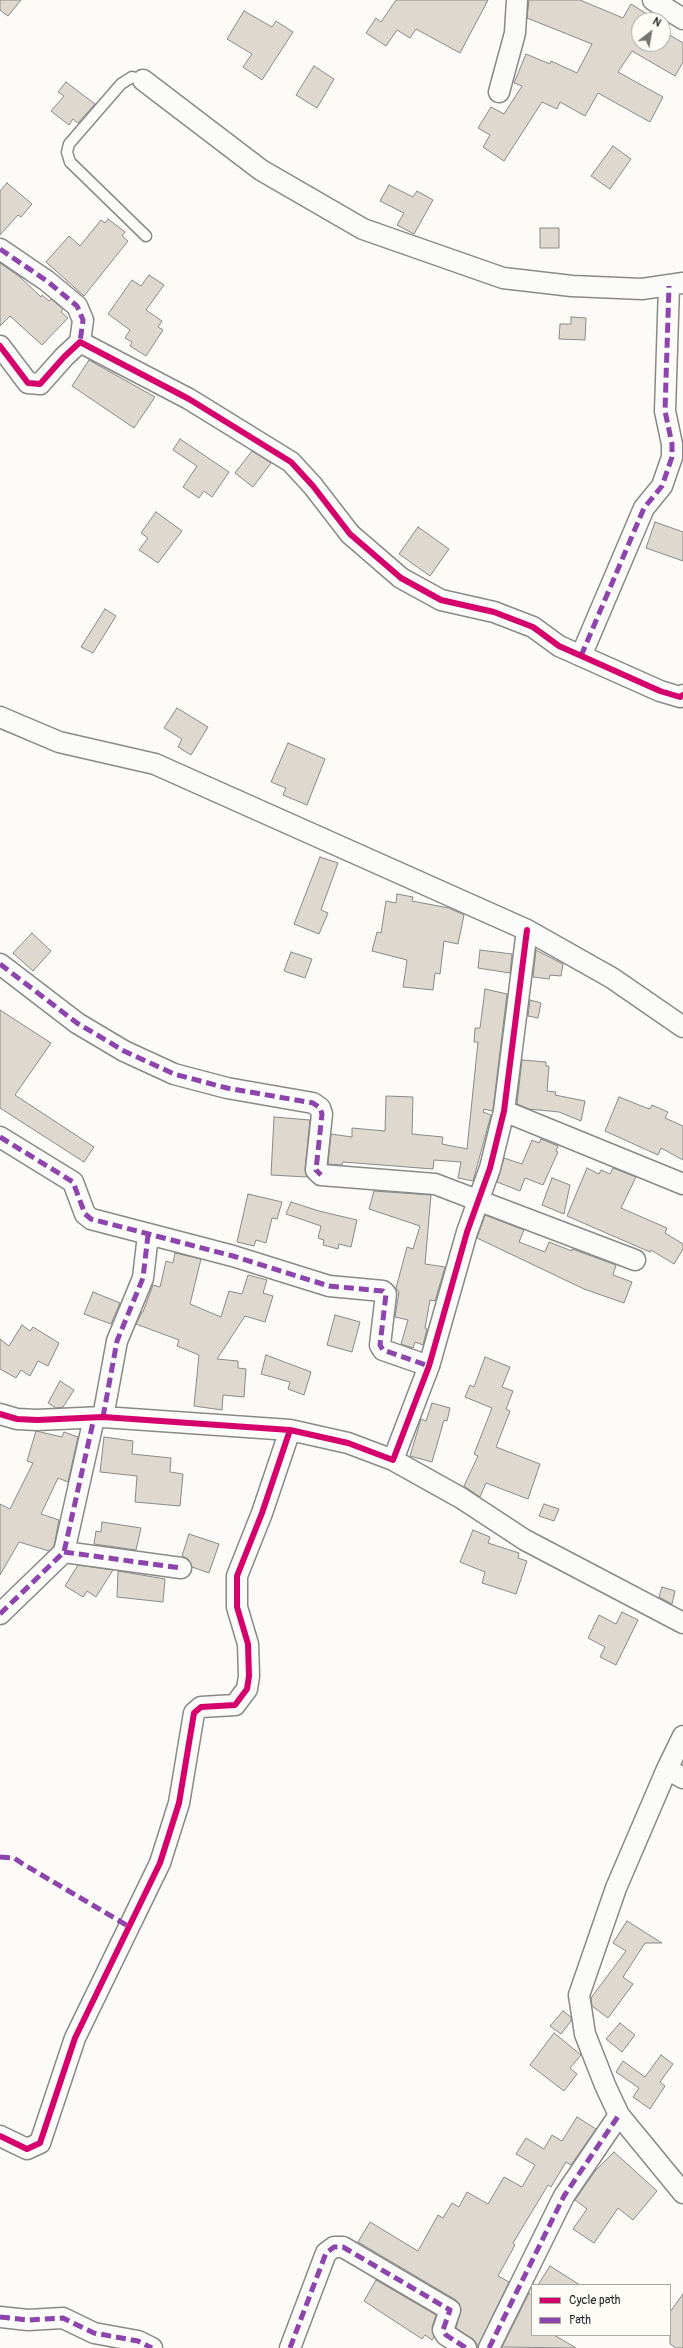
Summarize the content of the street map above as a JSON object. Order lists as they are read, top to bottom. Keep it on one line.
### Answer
{"legend":["Cycle path","Path"],"north":"top right"}
